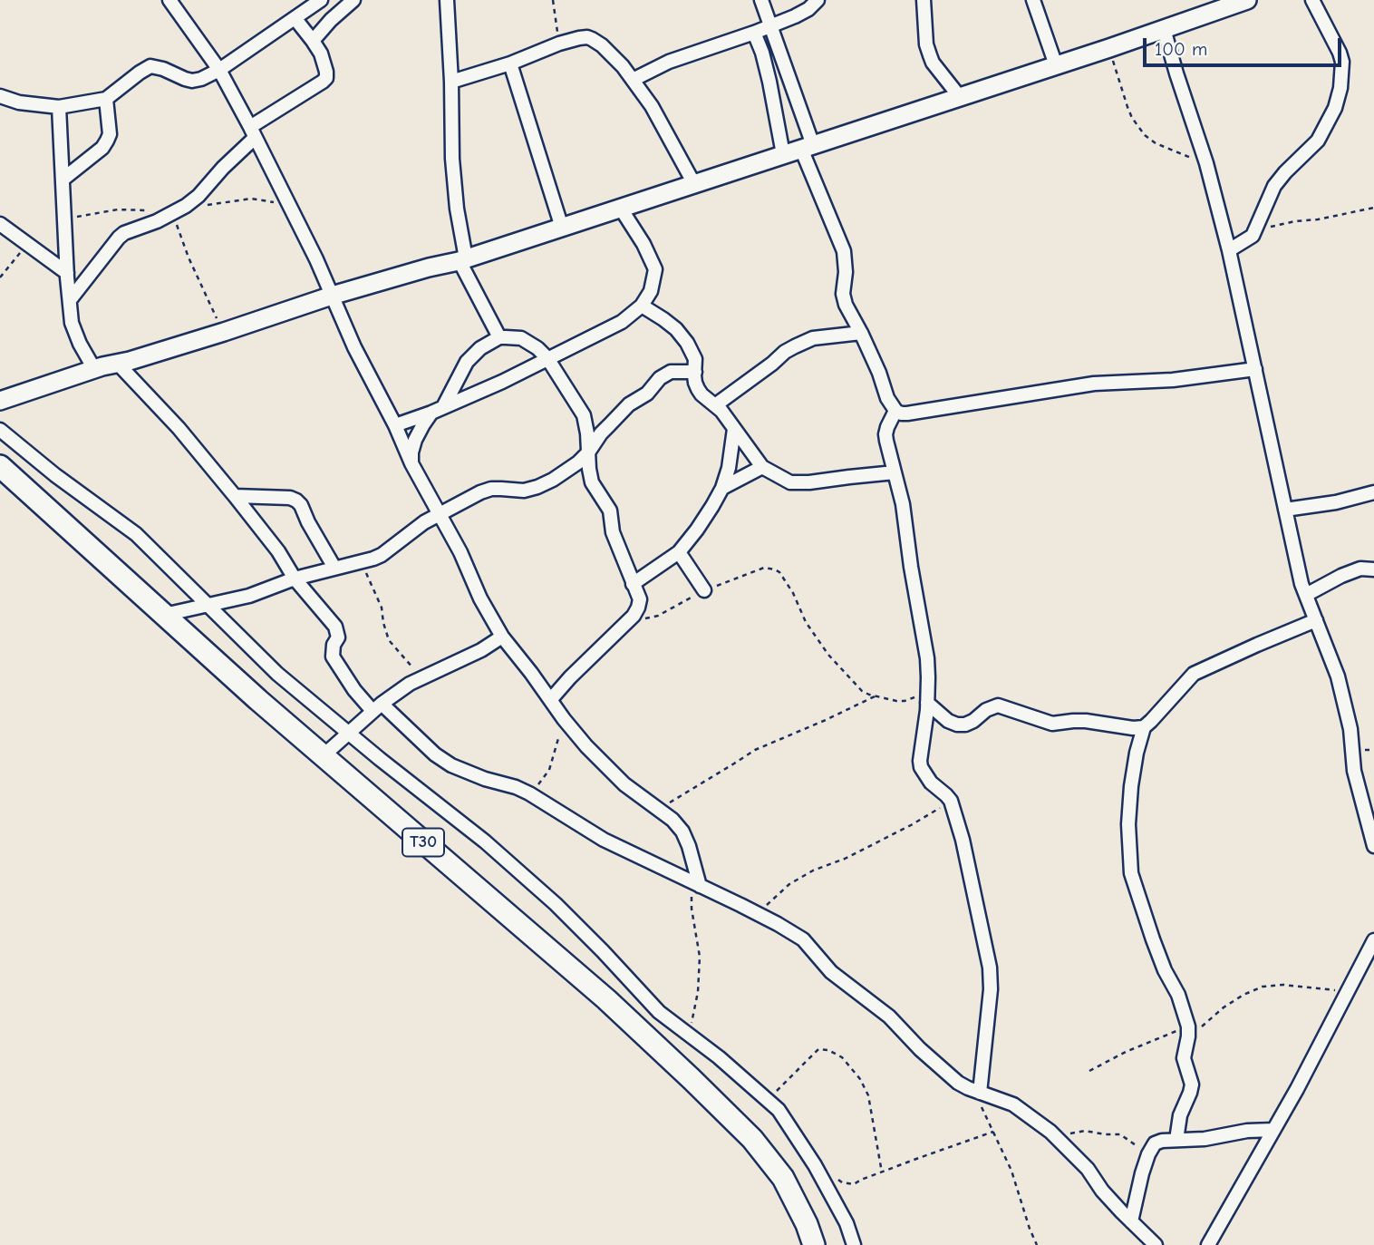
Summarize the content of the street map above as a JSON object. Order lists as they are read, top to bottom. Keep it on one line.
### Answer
{"streets":{"main road":["T30"]},"scale_bar":"100 m"}
